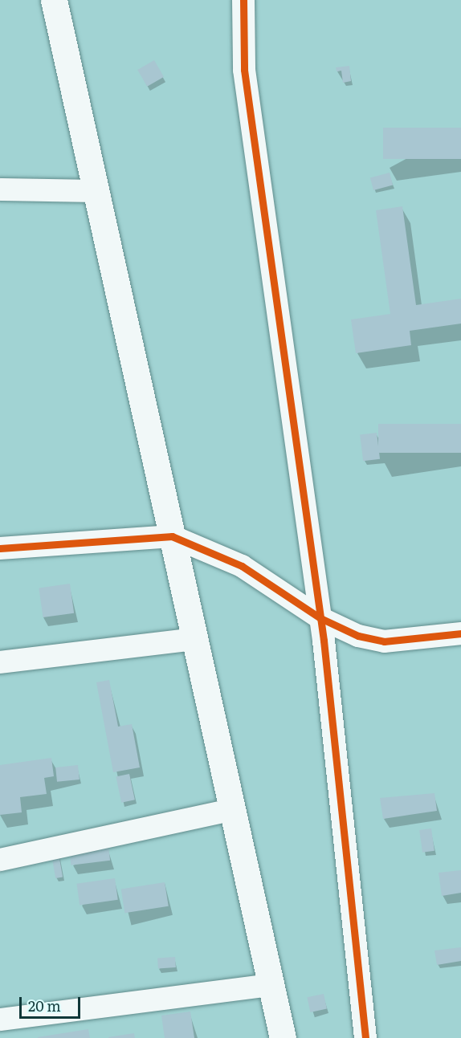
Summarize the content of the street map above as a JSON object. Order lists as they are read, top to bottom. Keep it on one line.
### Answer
{"scale_bar":"20 m"}
